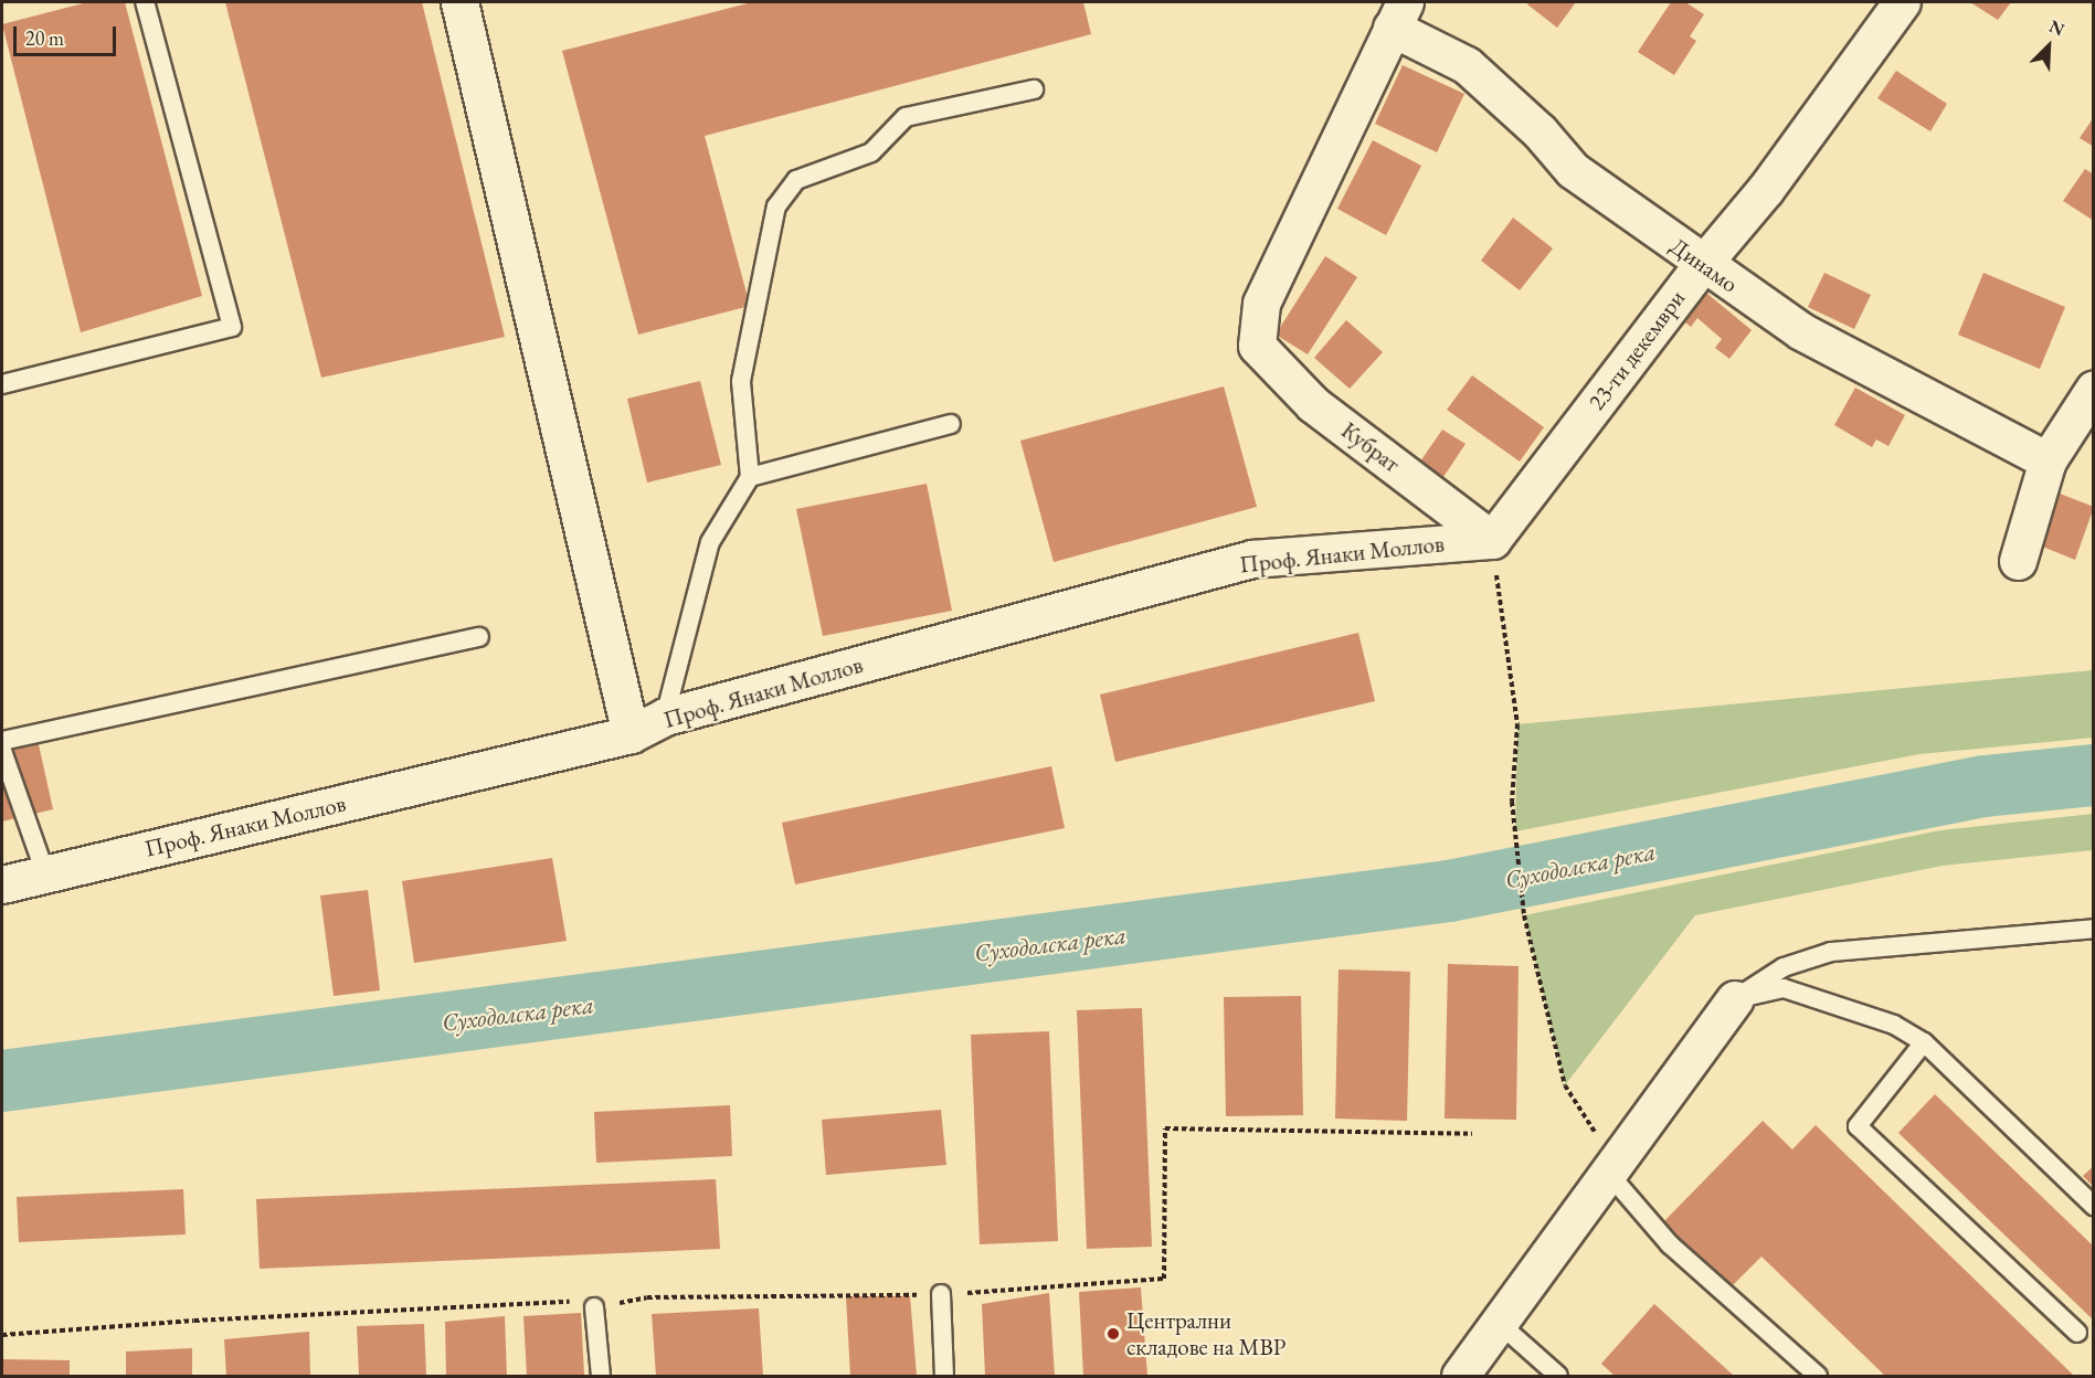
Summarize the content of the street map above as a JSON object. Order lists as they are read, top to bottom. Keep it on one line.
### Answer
{"streets":{"street":["Динамо","23-ти декември","Кубрат","Проф. Янаки Моллов"]},"crossings":[["Динамо","23-ти декември"],["Динамо","Кубрат"],["23-ти декември","Кубрат"],["23-ти декември","Проф. Янаки Моллов"],["Кубрат","Проф. Янаки Моллов"]],"water":["Суходолска река"],"places":["Централни складове на МВР"],"scale_bar":"20 m","north":"top right"}
